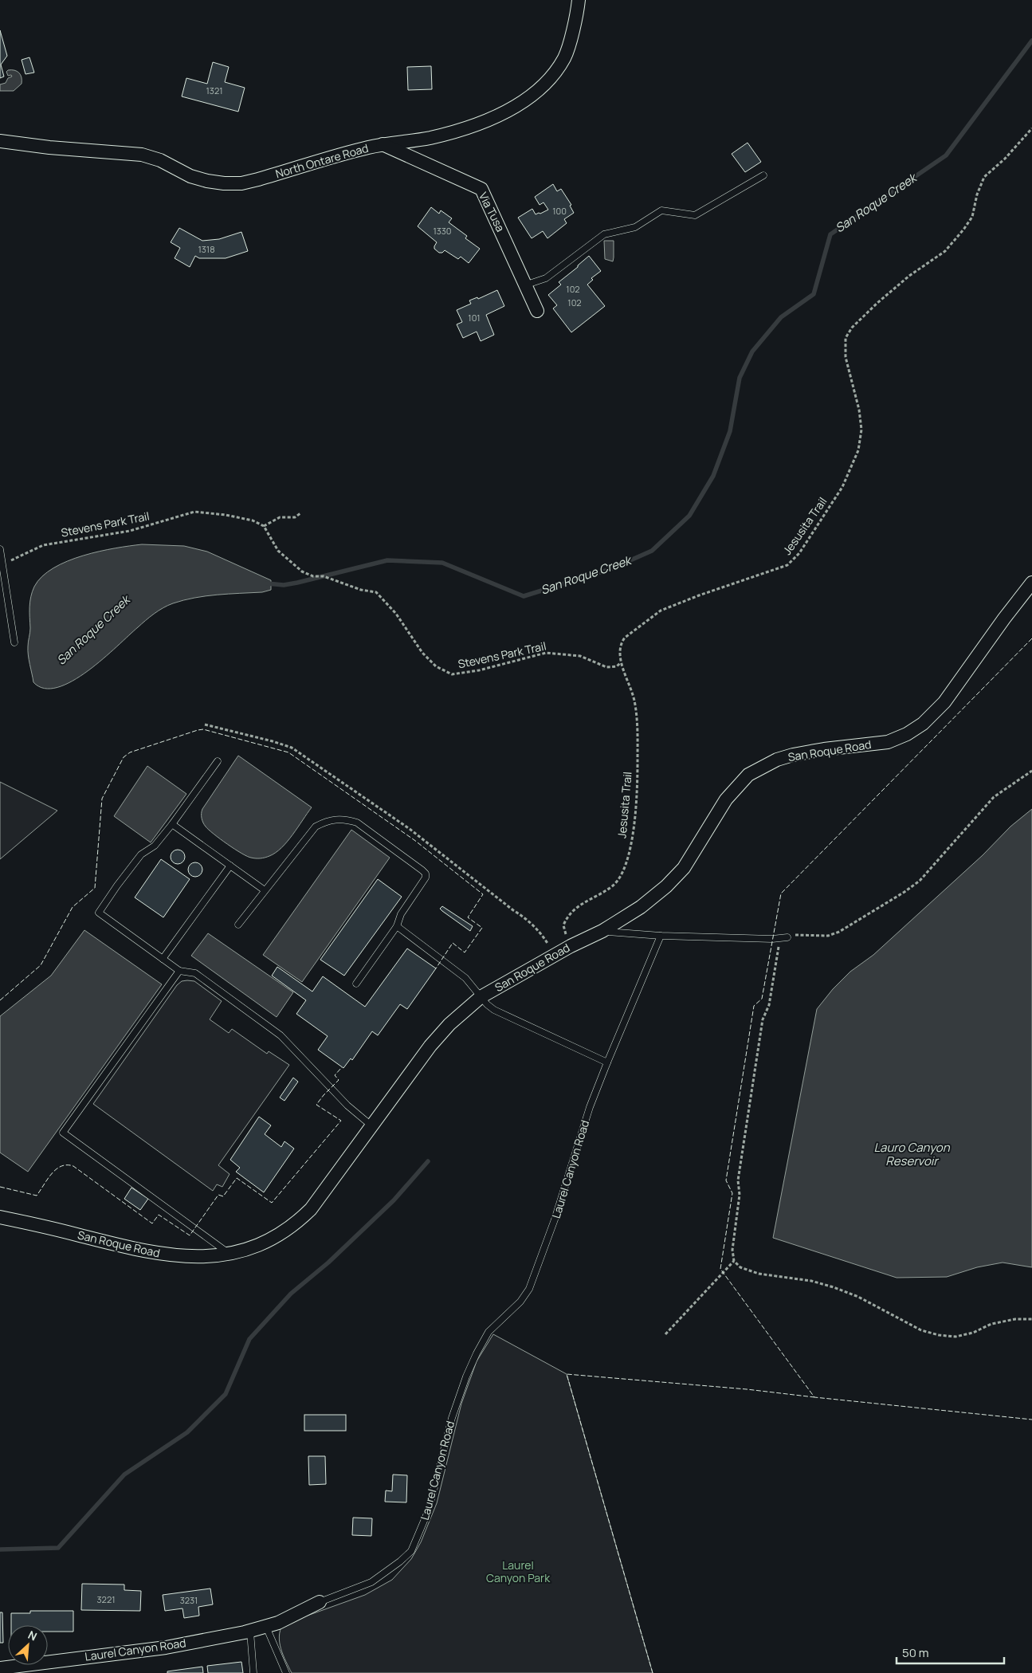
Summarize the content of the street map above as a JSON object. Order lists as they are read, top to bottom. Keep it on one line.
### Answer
{"streets":{"street":["North Ontare Road","Via Tusa","San Roque Road","Laurel Canyon Road"],"path":["Stevens Park Trail","Jesusita Trail"]},"crossings":[["North Ontare Road","Via Tusa"],["Stevens Park Trail","Jesusita Trail"],["Jesusita Trail","San Roque Road"]],"water":["San Roque Creek","Lauro Canyon Reservoir"],"parks":["Laurel Canyon Park"],"house_numbers":["1321","100","1330","1318","102","102","101","3221","3231"],"scale_bar":"50 m","north":"top right"}
